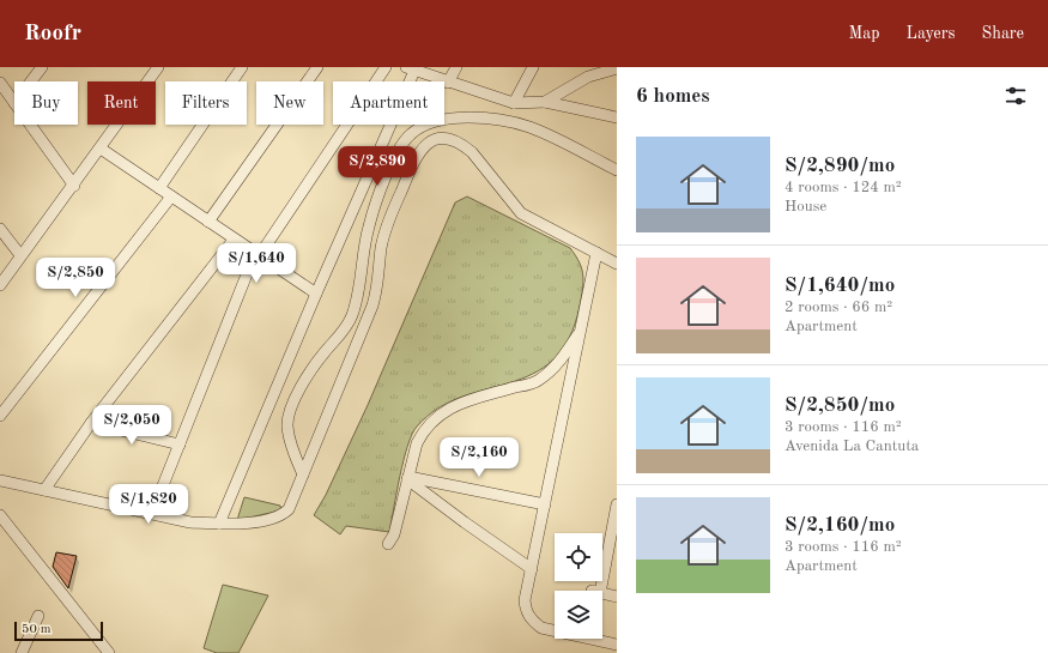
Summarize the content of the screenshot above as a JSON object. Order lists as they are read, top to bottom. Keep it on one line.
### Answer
{"scale_bar":"50 m","page":{"header":"Roofr","nav":["Map","Layers","Share"],"heading":"6 homes","chip":["Buy","Rent","Filters","New","Apartment"],"list":[{"name":"S/2,890/mo","note":"4 rooms · 124 m² · House"},{"name":"S/1,640/mo","note":"2 rooms · 66 m² · Apartment"},{"name":"S/2,850/mo","note":"3 rooms · 116 m² · Avenida La Cantuta"},{"name":"S/2,160/mo","note":"3 rooms · 116 m² · Apartment"}],"price":["S/2,890","S/1,640","S/2,850","S/2,050","S/2,160","S/1,820"],"scale":"50 m"}}
